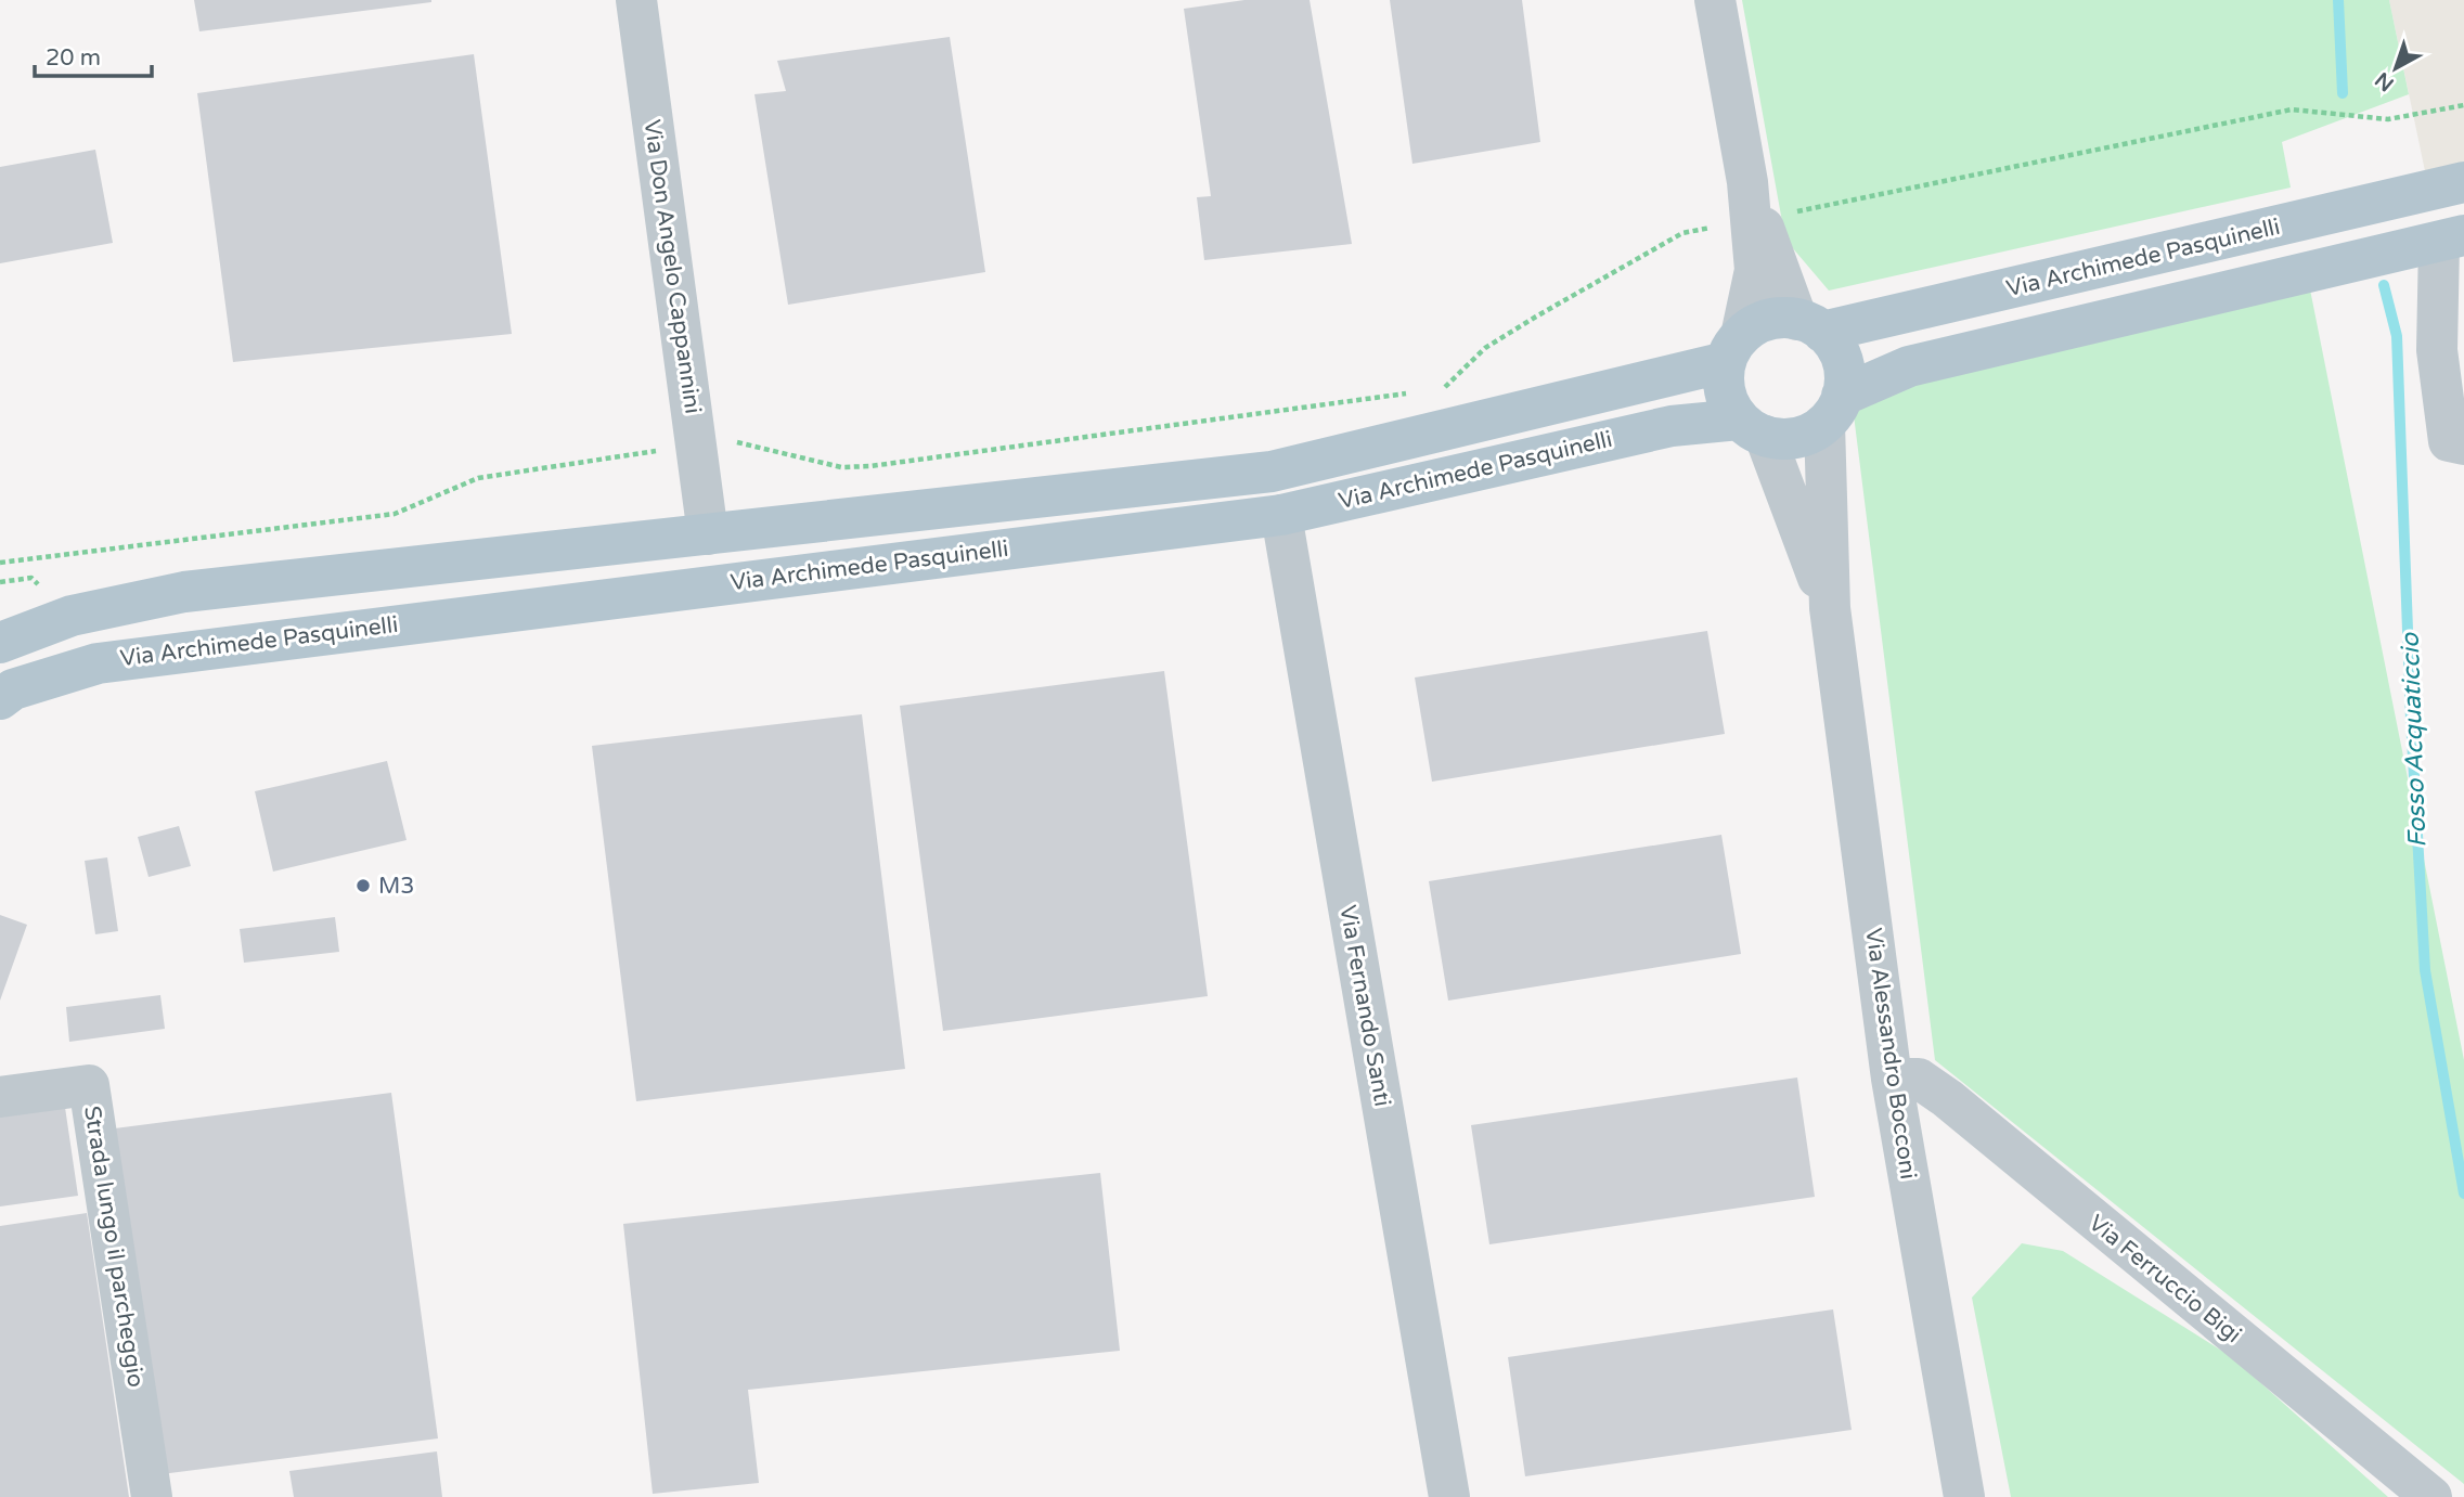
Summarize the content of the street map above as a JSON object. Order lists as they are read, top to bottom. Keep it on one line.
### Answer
{"streets":{"main road":["Via Archimede Pasquinelli"],"street":["Via Don Angelo Cappannini","Via Fernando Santi","Via Alessandro Bocconi","Strada lungo il parcheggio","Via Ferruccio Bigi"]},"crossings":[["Via Archimede Pasquinelli","Via Don Angelo Cappannini"],["Via Archimede Pasquinelli","Via Fernando Santi"],["Via Archimede Pasquinelli","Via Alessandro Bocconi"],["Via Alessandro Bocconi","Via Ferruccio Bigi"]],"water":["Fosso Acquaticcio"],"places":["M3"],"scale_bar":"20 m","north":"bottom left"}
